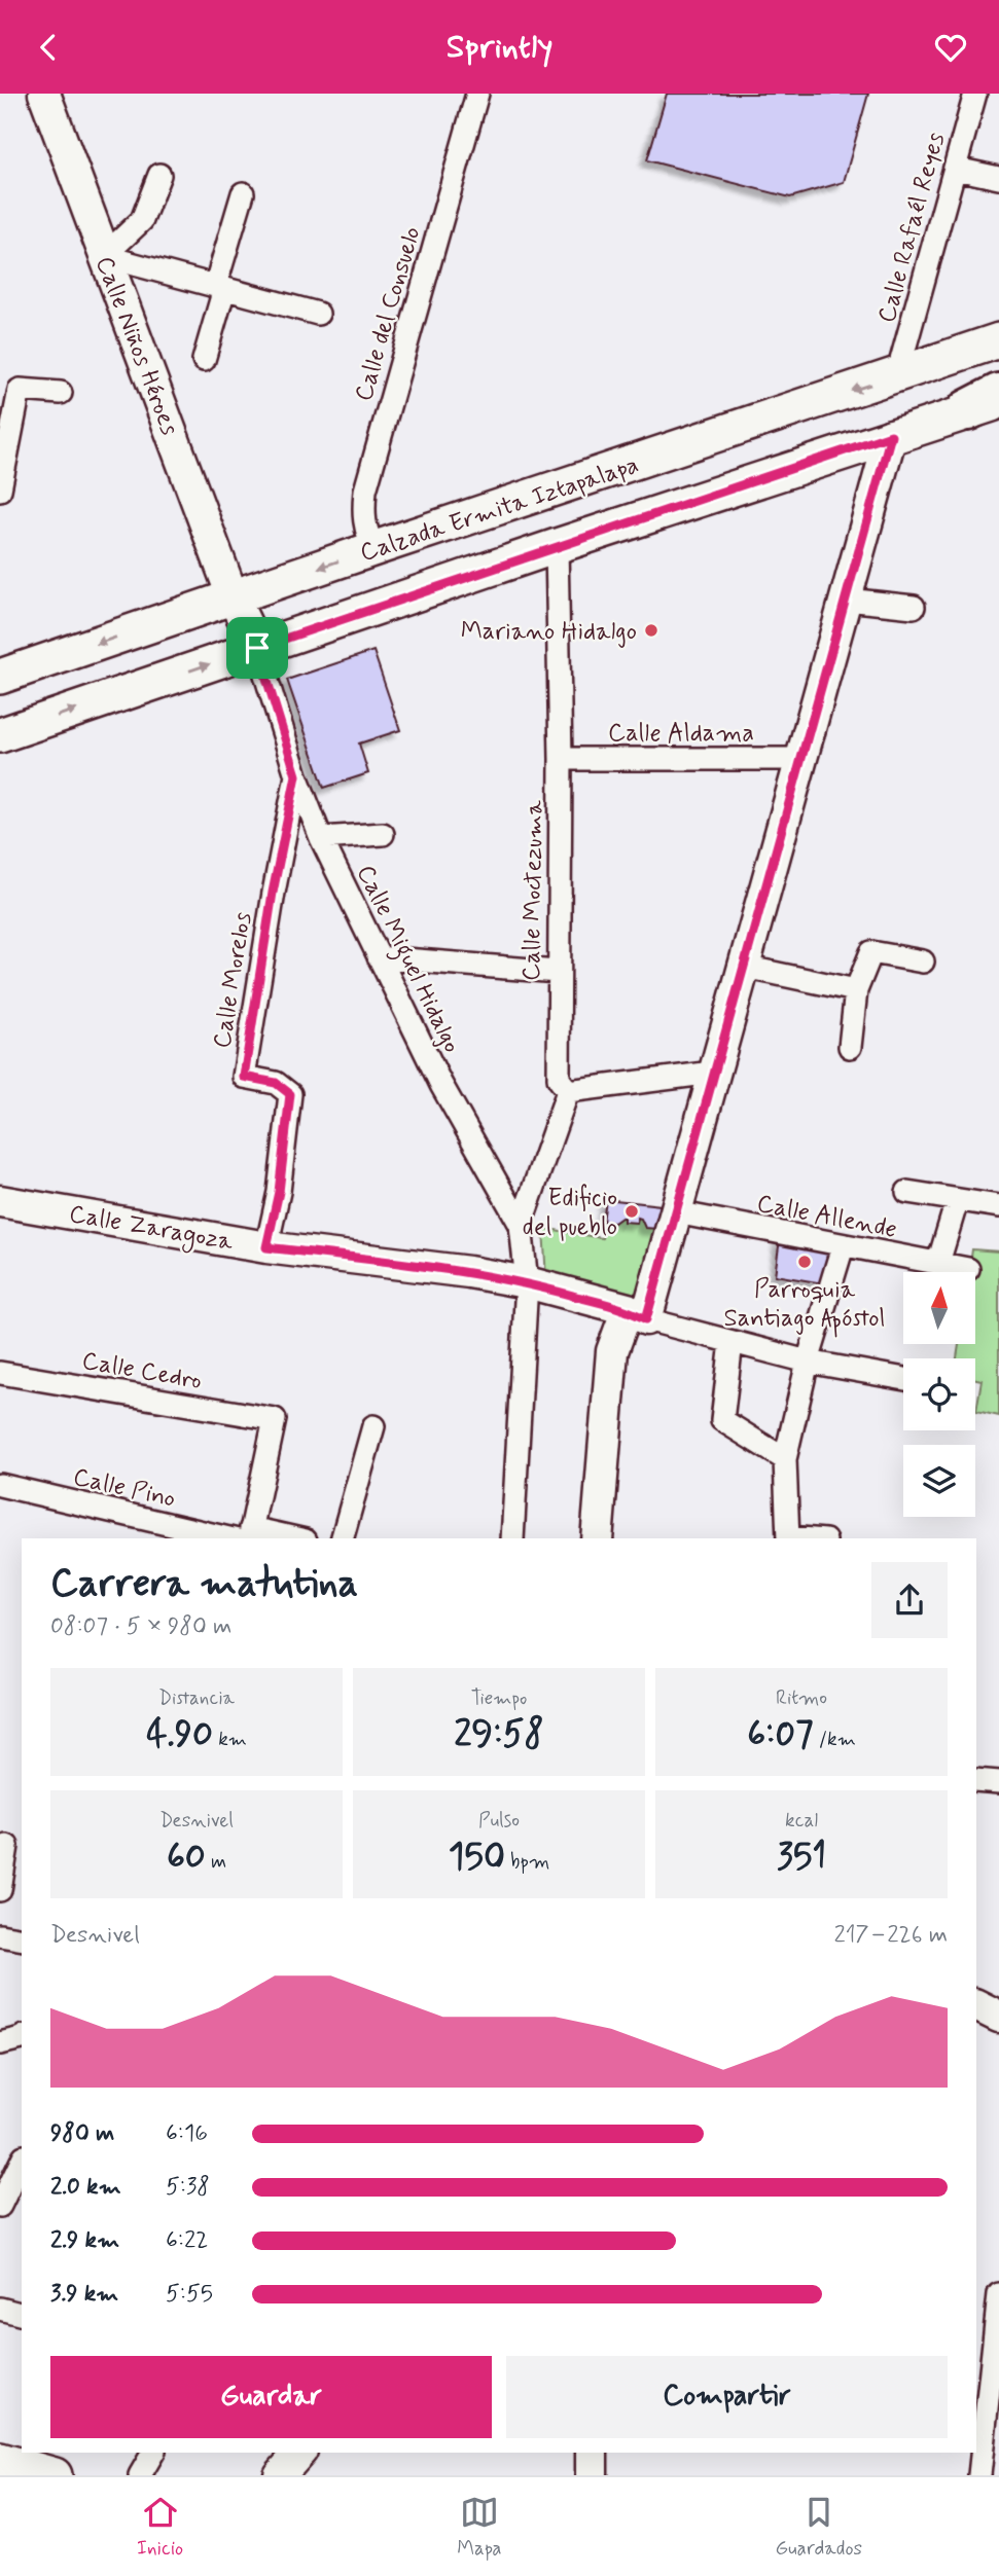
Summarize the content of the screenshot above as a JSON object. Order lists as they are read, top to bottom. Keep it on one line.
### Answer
{"streets":{"main road":["Calzada Ermita Iztapalapa"],"street":["Calle Rafaél Reyes","Calle del Consuelo","Calle Niños Héroes","Calle Aldama","Calle Moctezuma","Calle Miguel Hidalgo","Calle Morelos","Calle Allende","Calle Zaragoza","Calle Cedro","Calle Pino"]},"crossings":[["Calle Rafaél Reyes","Calzada Ermita Iztapalapa"],["Calle del Consuelo","Calzada Ermita Iztapalapa"],["Calle Niños Héroes","Calzada Ermita Iztapalapa"],["Calle Niños Héroes","Calle Miguel Hidalgo"],["Calle Aldama","Calle Moctezuma"],["Calle Miguel Hidalgo","Calle Morelos"],["Calle Miguel Hidalgo","Calle Zaragoza"],["Calle Morelos","Calle Zaragoza"],["Calle Cedro","Calle Pino"]],"places":["Mariano Hidalgo","Edificio del pueblo","Parroquia Santiago Apóstol"],"north":"top","page":{"header":"Sprintly","heading":["Carrera matutina","08:07 · 5 × 980 m"],"stats":[["Distancia","4.90 km"],["Tiempo","29:58"],["Ritmo","6:07 /km"],["Desnivel","60 m"],["Pulso","150 bpm"],["kcal","351"]],"chart":["Desnivel","217–226 m"],"list":[{"name":"980 m","note":"6:16"},{"name":"2.0 km","note":"5:38"},{"name":"2.9 km","note":"6:22"},{"name":"3.9 km","note":"5:55"}],"buttons":["Guardar","Compartir"],"tabs":["Inicio","Mapa","Guardados"]}}
